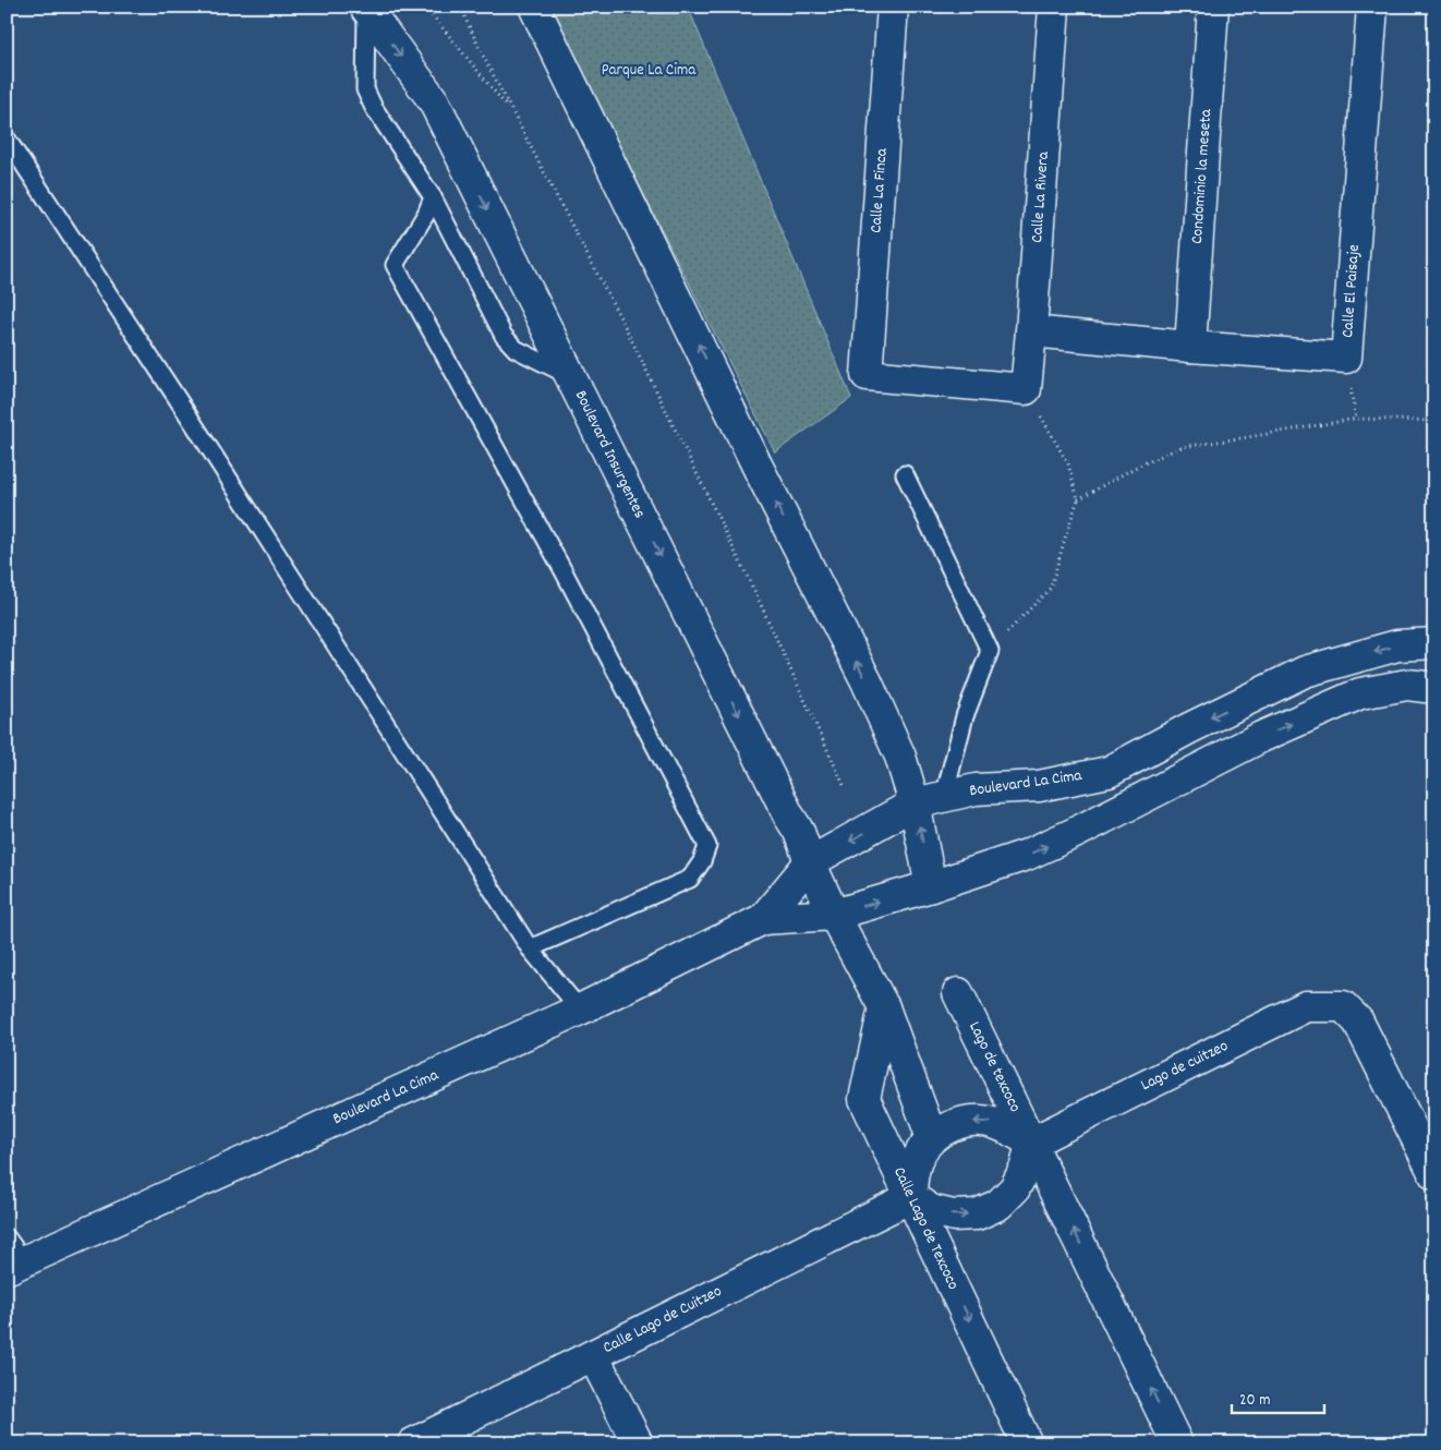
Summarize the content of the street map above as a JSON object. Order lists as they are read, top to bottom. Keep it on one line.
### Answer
{"streets":{"street":["Condominio la meseta","Calle La Finca","Calle La Rivera","Calle El Paisaje","Boulevard Insurgentes","Boulevard La Cima","Lago de cuitzeo","Lago de texcoco","Calle Lago de Texcoco","Calle Lago de Cuitzeo"]},"crossings":[["Condominio la meseta","Calle El Paisaje"],["Calle La Finca","Calle La Rivera"],["Calle La Rivera","Calle El Paisaje"],["Boulevard Insurgentes","Boulevard La Cima"],["Boulevard Insurgentes","Lago de cuitzeo"],["Boulevard Insurgentes","Lago de texcoco"],["Boulevard Insurgentes","Calle Lago de Texcoco"],["Boulevard Insurgentes","Calle Lago de Cuitzeo"],["Lago de cuitzeo","Lago de texcoco"],["Lago de cuitzeo","Calle Lago de Texcoco"],["Lago de cuitzeo","Calle Lago de Cuitzeo"],["Lago de texcoco","Calle Lago de Texcoco"],["Lago de texcoco","Calle Lago de Cuitzeo"],["Calle Lago de Texcoco","Calle Lago de Cuitzeo"]],"parks":["Parque La Cima"],"scale_bar":"20 m"}
